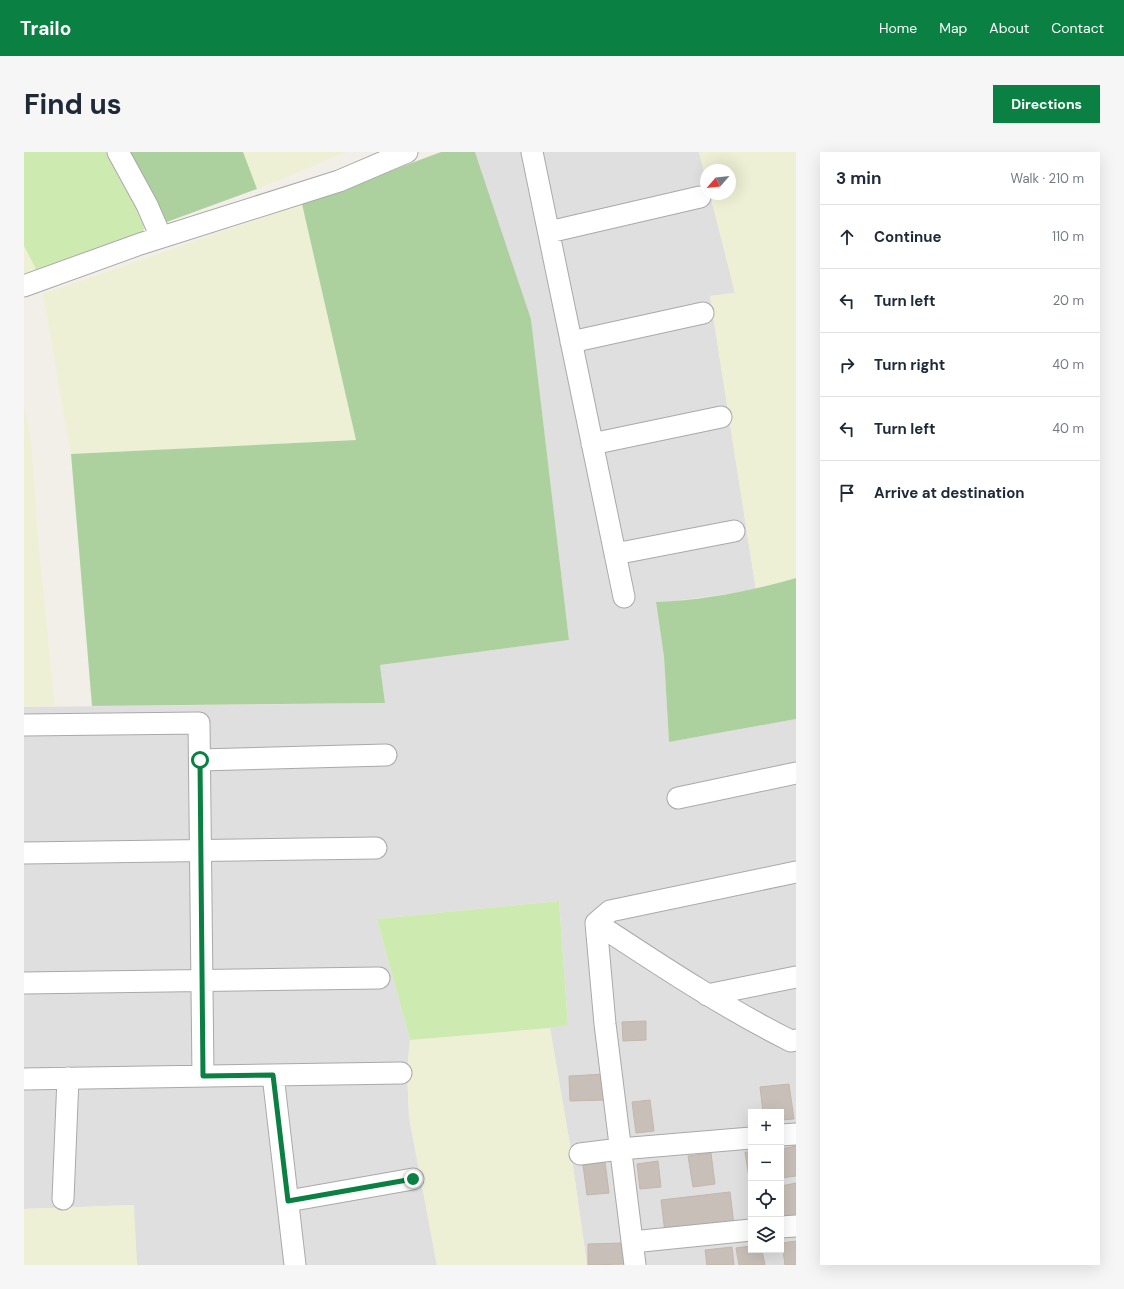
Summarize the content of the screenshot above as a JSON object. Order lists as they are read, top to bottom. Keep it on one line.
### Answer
{"north":"bottom left","page":{"header":"Trailo","nav":["Home","Map","About","Contact"],"buttons":"Directions","title":"Find us","heading":["3 min","Walk · 210 m"],"list":[["Continue","110 m"],["Turn left","20 m"],["Turn right","40 m"],["Turn left","40 m"],"Arrive at destination"],"map_buttons":["+","−"]}}
